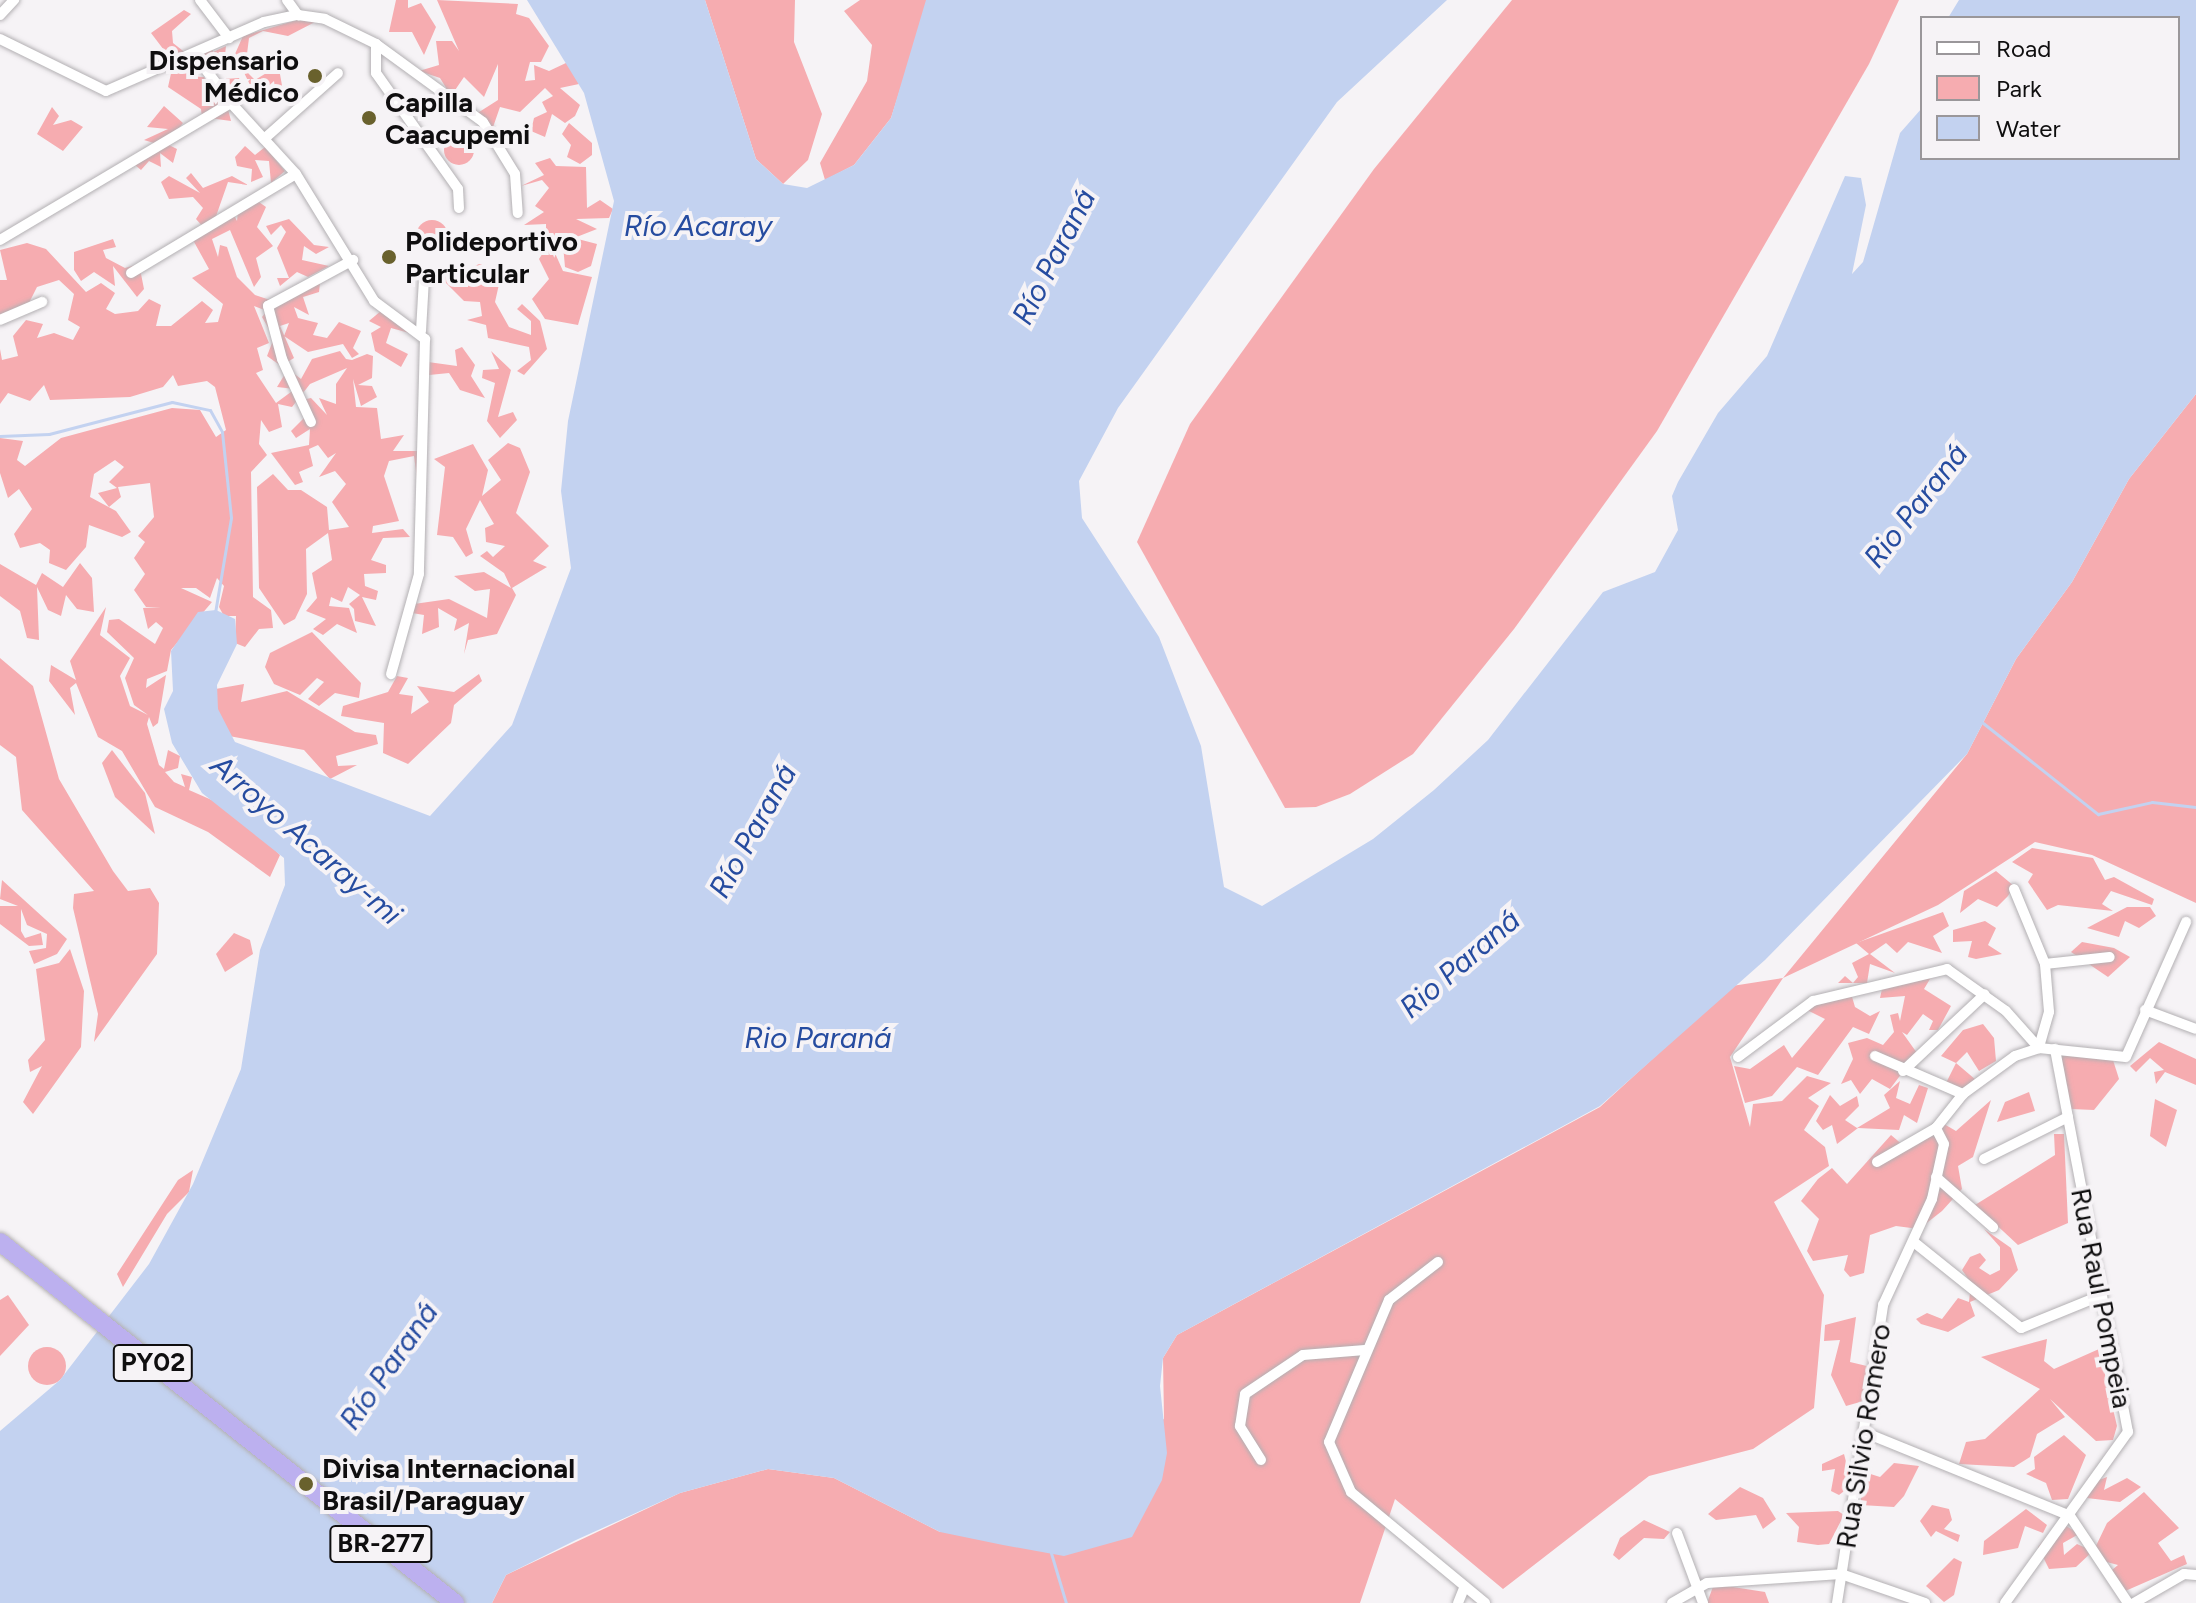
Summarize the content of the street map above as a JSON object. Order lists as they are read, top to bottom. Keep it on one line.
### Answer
{"streets":{"highway":["PY02","BR-277"],"street":["Rua Raul Pompeia","Rua Silvio Romero"]},"crossings":[["PY02","BR-277"]],"water":["Río Acaray","Río Paraná","Rio Paraná","Arroyo Acaray-mi"],"places":["Dispensario Médico","Capilla Caacupemi","Polideportivo Particular","Divisa Internacional Brasil/Paraguay"],"legend":["Road","Park","Water"]}
